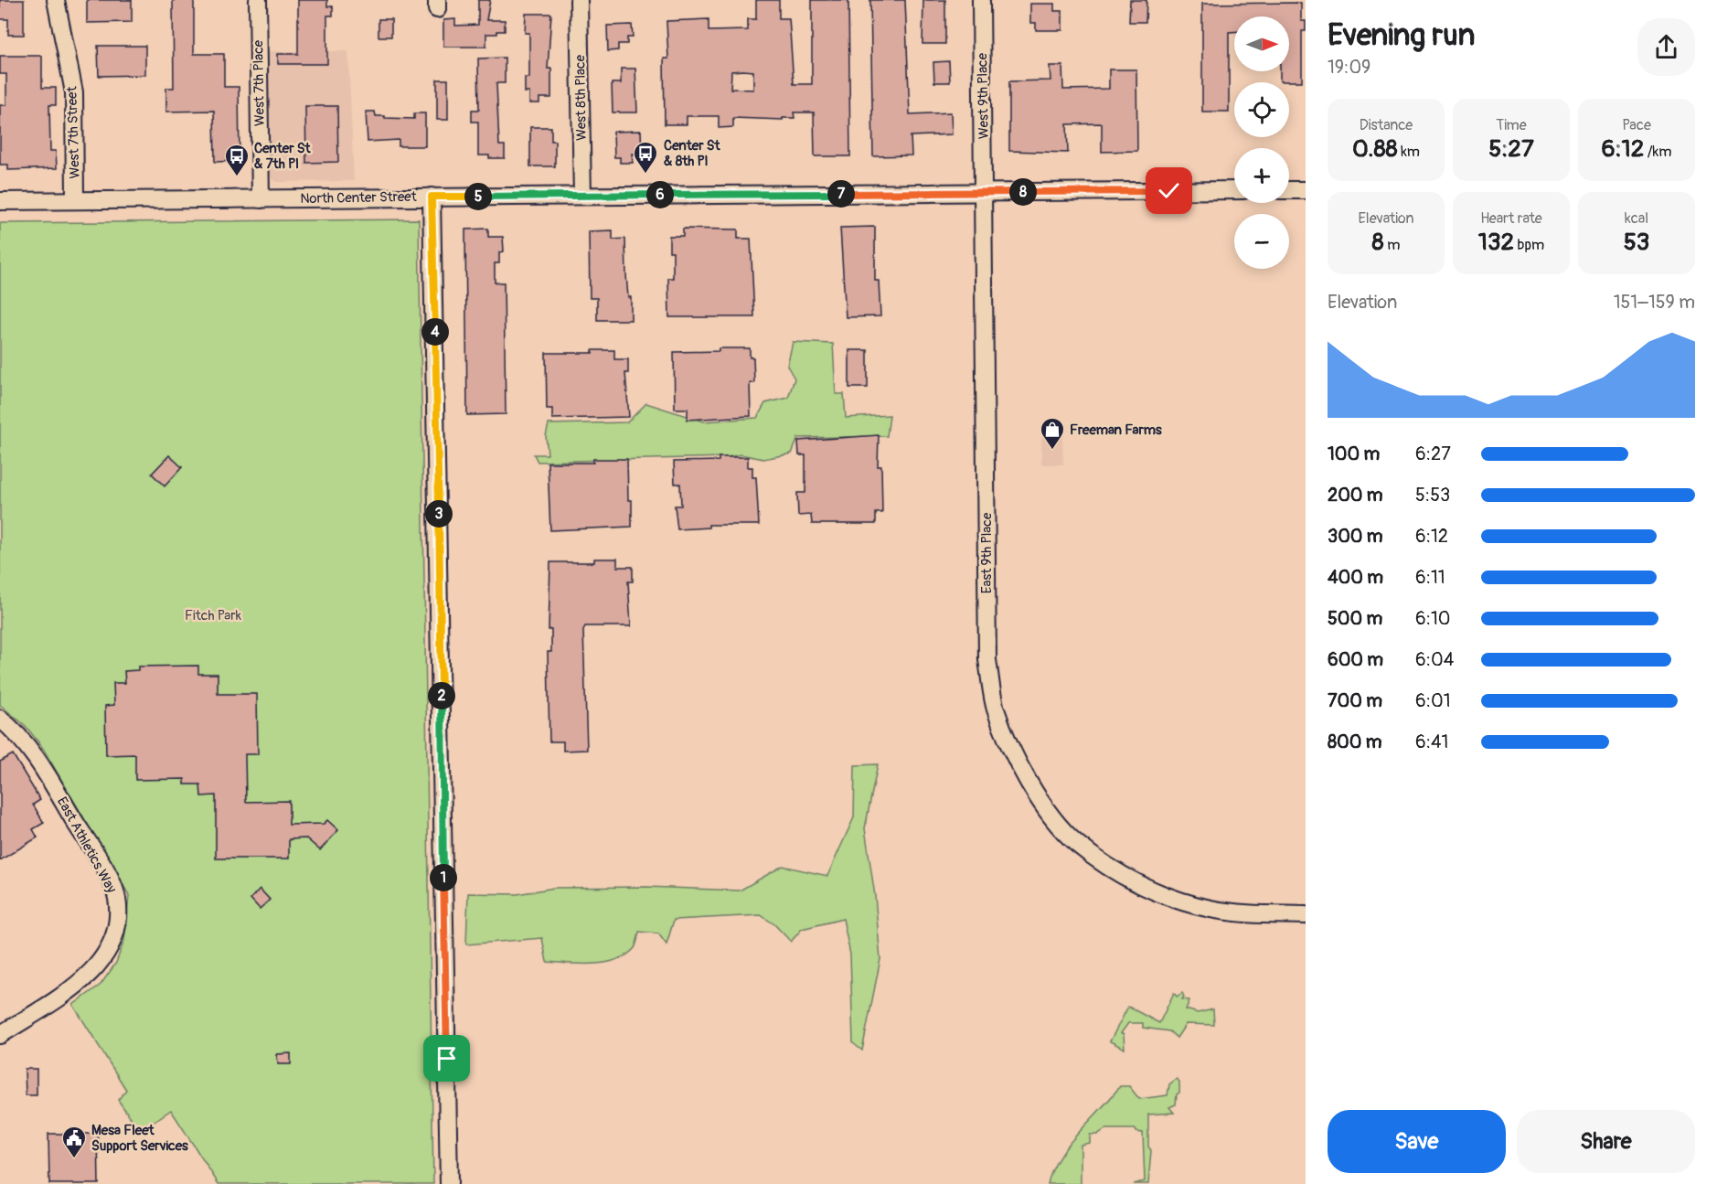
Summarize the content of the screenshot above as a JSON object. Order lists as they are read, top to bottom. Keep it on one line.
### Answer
{"streets":{"street":["West 7th Place","West 9th Place","West 8th Place","West 7th Street","North Center Street","East 9th Place","East Athletics Way"]},"crossings":[["West 7th Place","North Center Street"],["West 9th Place","North Center Street"],["West 9th Place","East 9th Place"],["West 8th Place","North Center Street"],["West 7th Street","North Center Street"],["North Center Street","East 9th Place"]],"parks":["Fitch Park"],"places":{"bus stop":["Center St & 8th Pl","Center St & 7th Pl"],"shop":["Freeman Farms"],"public building":["Mesa Fleet Support Services"]},"north":"right","page":{"heading":["Evening run","19:09"],"map_buttons":["+","−"],"stats":[["Distance","0.88 km"],["Time","5:27"],["Pace","6:12 /km"],["Elevation","8 m"],["Heart rate","132 bpm"],["kcal","53"]],"pins":["8","7","6","5","4","3","2","1"],"chart":["Elevation","151–159 m"],"list":[{"name":"100 m","note":"6:27"},{"name":"200 m","note":"5:53"},{"name":"300 m","note":"6:12"},{"name":"400 m","note":"6:11"},{"name":"500 m","note":"6:10"},{"name":"600 m","note":"6:04"},{"name":"700 m","note":"6:01"},{"name":"800 m","note":"6:41"}],"buttons":["Save","Share"]}}
